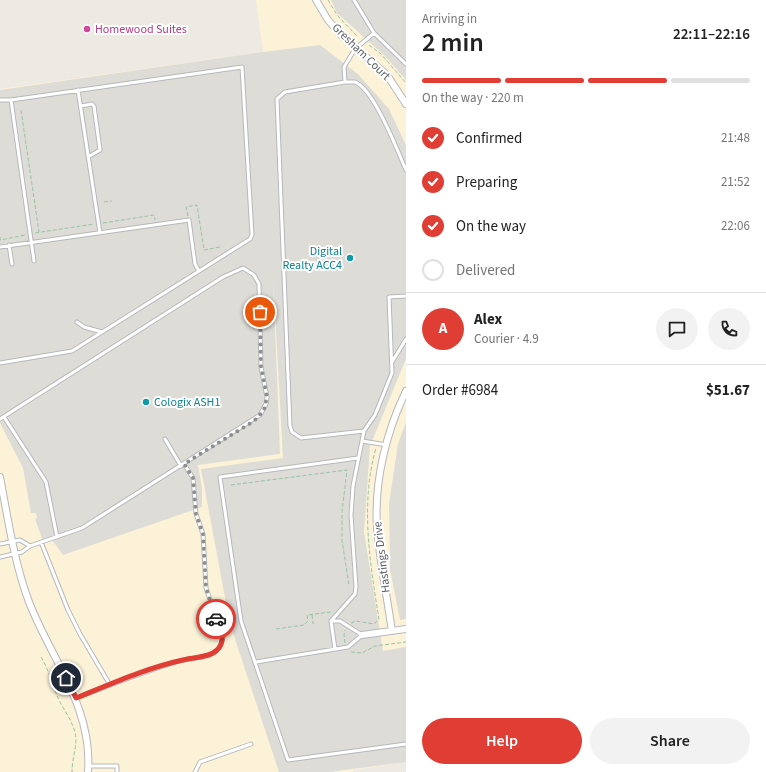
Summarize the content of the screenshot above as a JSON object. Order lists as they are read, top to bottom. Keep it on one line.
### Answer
{"streets":{"street":["Gresham Court","Hastings Drive"]},"places":["Homewood Suites","Digital Realty ACC4","Cologix ASH1"],"page":{"heading":["2 min","Arriving in","22:11–22:16"],"panel":["Alex","Courier · 4.9","Order #6984","$51.67"],"bar":"On the way · 220 m","list":[["Confirmed","21:48"],["Preparing","21:52"],["On the way","22:06"],"Delivered"],"round":"A","buttons":["Help","Share"]}}
